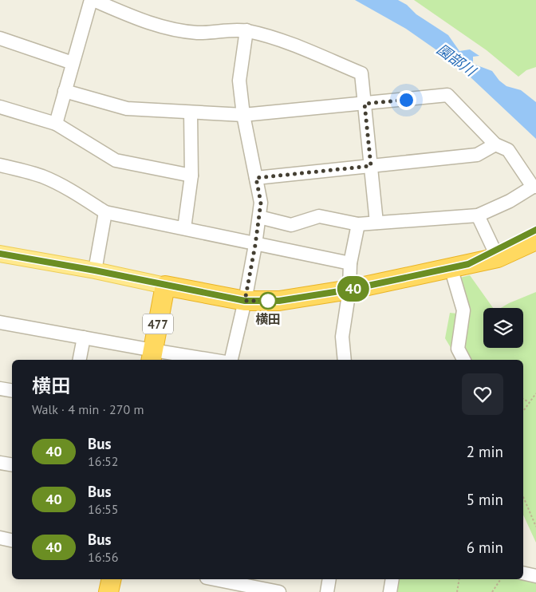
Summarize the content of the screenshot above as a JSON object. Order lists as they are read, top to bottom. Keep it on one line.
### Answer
{"streets":{"highway":["477"]},"water":["園部川"],"places":["横田"],"lines":["bus line 40"],"page":{"on_map":"40","heading":["横田","Walk · 4 min · 270 m"],"list":[{"mark":"40","name":"Bus","note":"16:52","value":"2 min"},{"mark":"40","name":"Bus","note":"16:55","value":"5 min"},{"mark":"40","name":"Bus","note":"16:56","value":"6 min"}]}}
